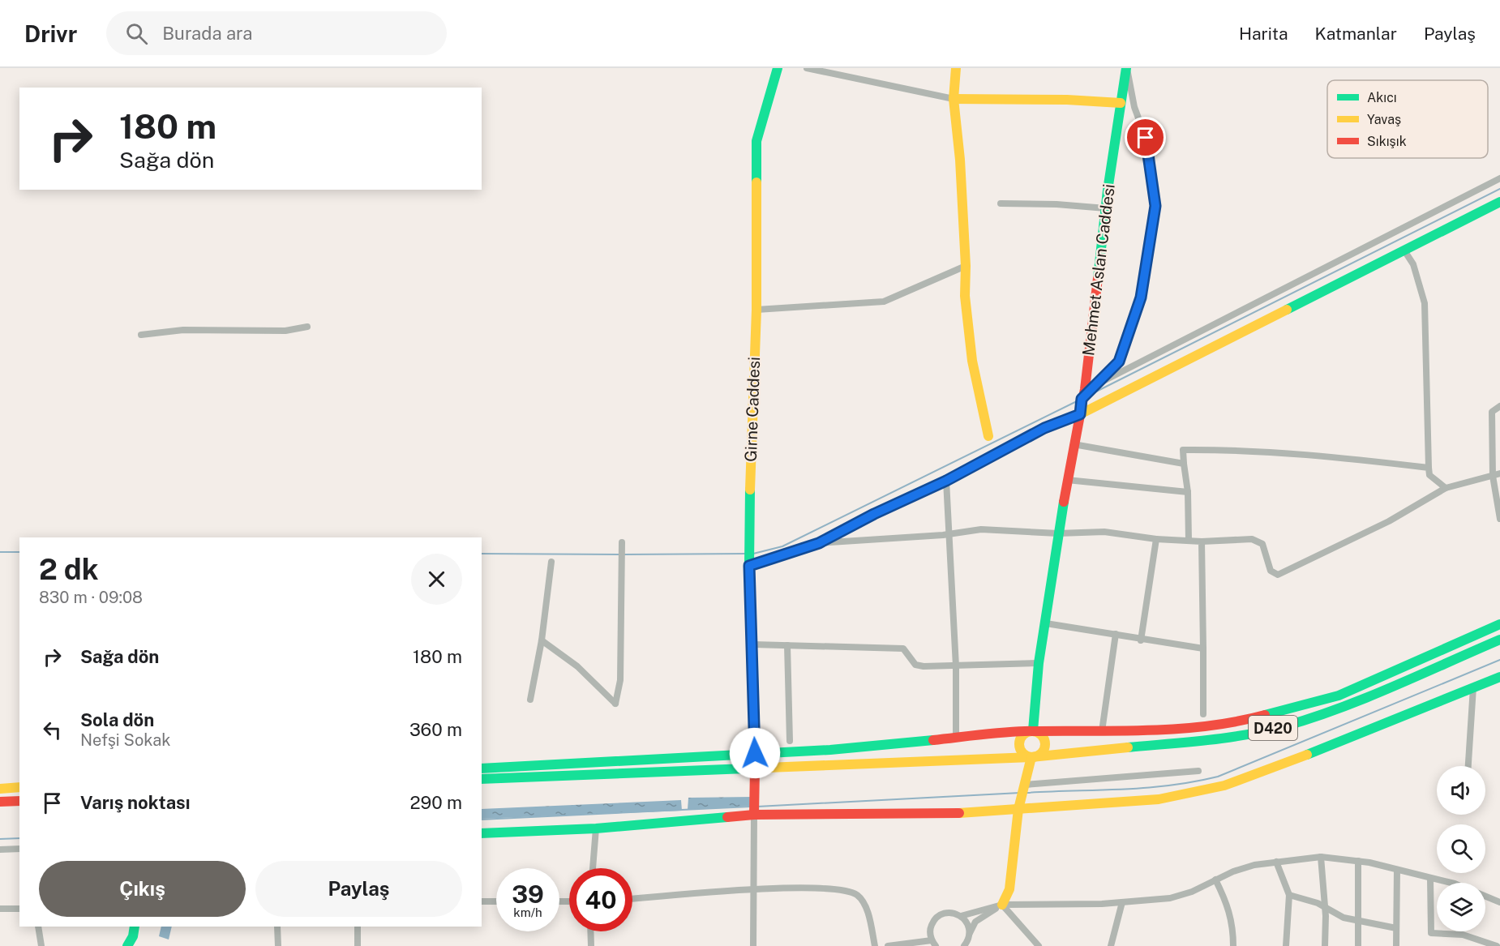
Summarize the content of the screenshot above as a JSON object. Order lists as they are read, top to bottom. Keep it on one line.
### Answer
{"streets":{"street":["Mehmet Aslan Caddesi","Girne Caddesi","D420"]},"crossings":[["Mehmet Aslan Caddesi","D420"],["Girne Caddesi","D420"]],"legend":["Akıcı","Yavaş","Sıkışık"],"page":{"header":"Drivr","search":"Burada ara","nav":["Harita","Katmanlar","Paylaş"],"turn":["180 m","Sağa dön"],"heading":["2 dk","830 m · 09:08"],"list":[{"name":"Sağa dön","value":"180 m"},{"name":"Sola dön","note":"Nefşi Sokak","value":"360 m"},{"name":"Varış noktası","value":"290 m"}],"buttons":["Çıkış","Paylaş"],"speed":"39 km/h","limit":"40"}}
